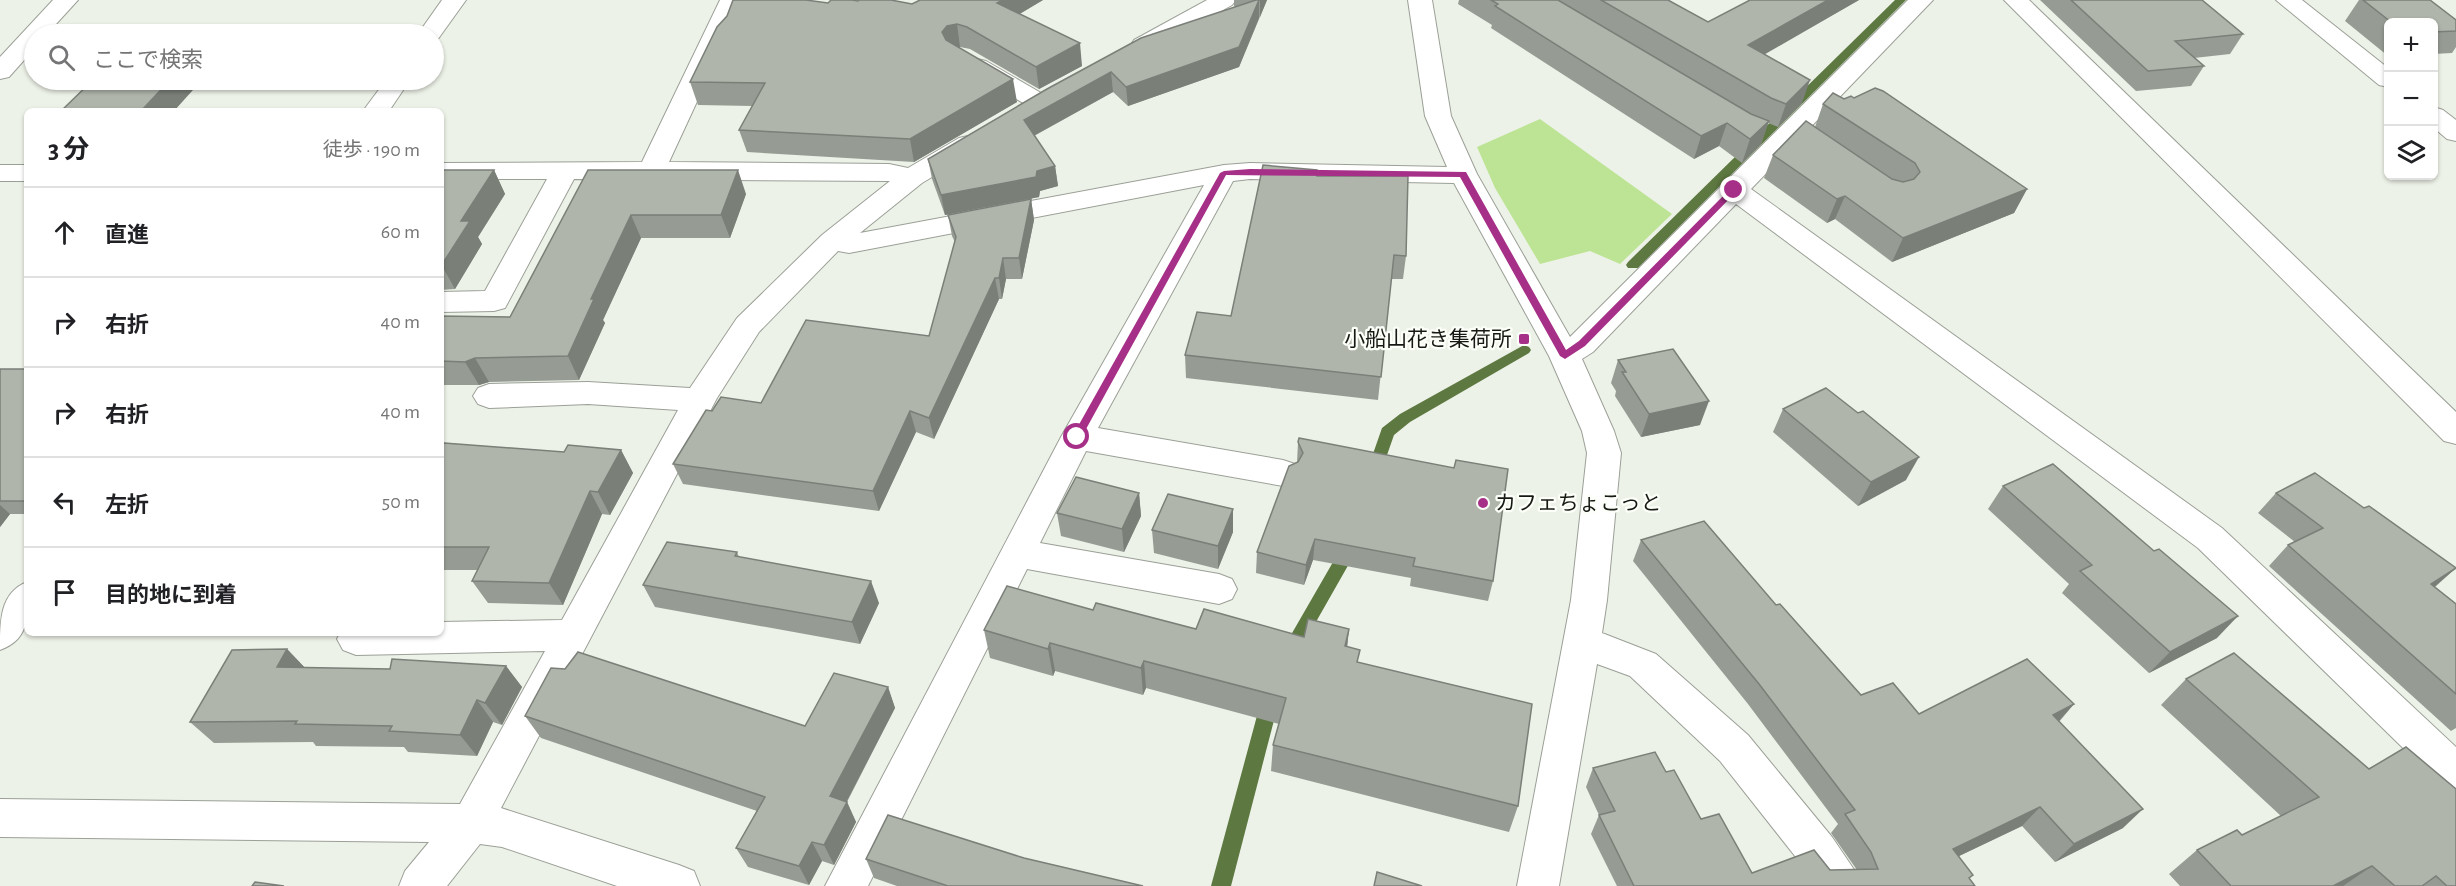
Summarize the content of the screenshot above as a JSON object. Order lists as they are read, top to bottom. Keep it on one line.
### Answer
{"places":{"transit":["小船山花き集荷所"],"other":["カフェちょこっと"]},"page":{"map_buttons":["+","−"],"search":"ここで検索","heading":["3 分","徒歩 · 190 m"],"list":[["直進","60 m"],["右折","40 m"],["右折","40 m"],["左折","50 m"],"目的地に到着"]}}
